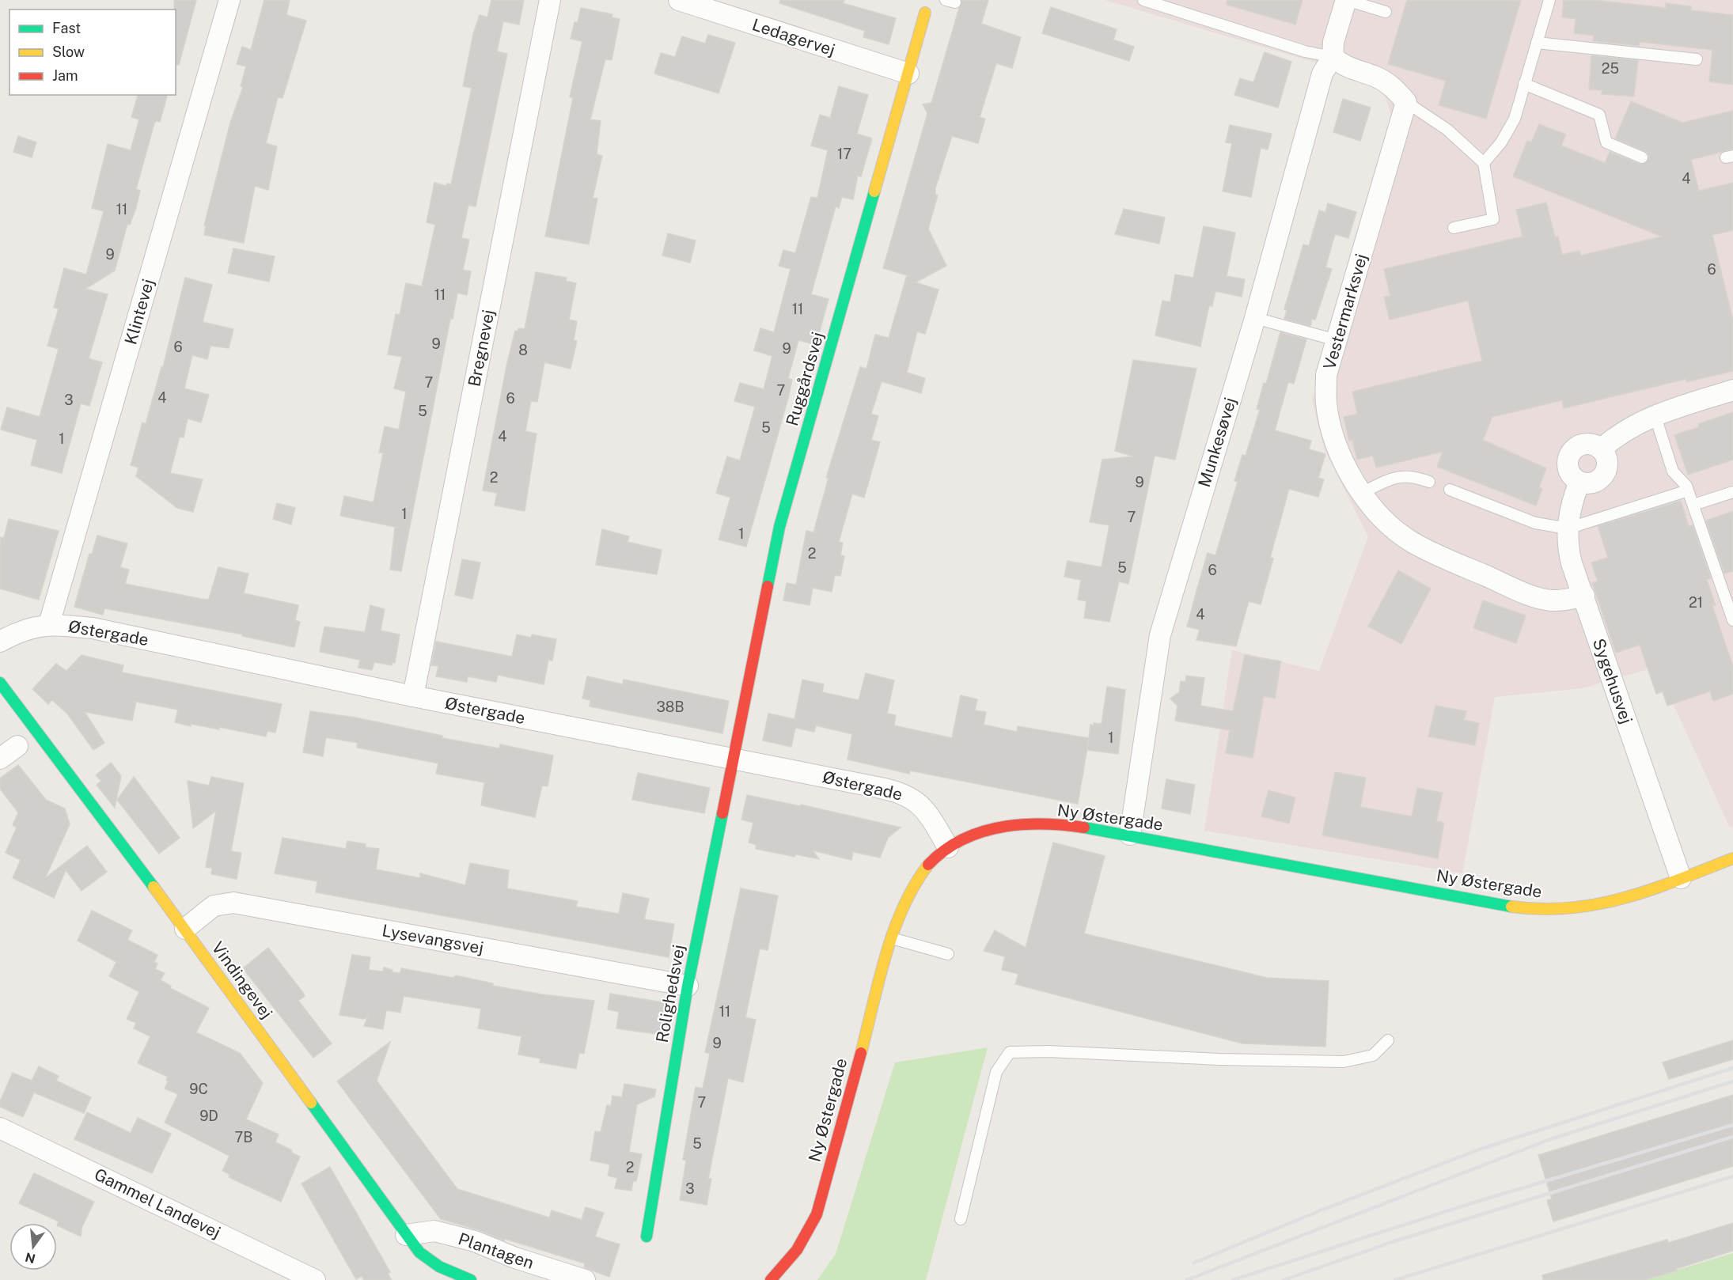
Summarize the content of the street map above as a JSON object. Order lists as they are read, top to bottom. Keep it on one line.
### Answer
{"streets":{"street":["Ledagervej","Klintevej","Vestermarksvej","Bregnevej","Ruggårdsvej","Munkesøvej","Østergade","Sygehusvej","Ny Østergade","Lysevangsvej","Vindingevej","Rolighedsvej","Gammel Landevej","Plantagen"]},"crossings":[["Ledagervej","Ruggårdsvej"],["Klintevej","Østergade"],["Vestermarksvej","Sygehusvej"],["Bregnevej","Østergade"],["Ruggårdsvej","Østergade"],["Ruggårdsvej","Rolighedsvej"],["Munkesøvej","Ny Østergade"],["Østergade","Ny Østergade"],["Østergade","Rolighedsvej"],["Sygehusvej","Ny Østergade"],["Lysevangsvej","Vindingevej"],["Lysevangsvej","Rolighedsvej"],["Vindingevej","Plantagen"]],"house_numbers":["25","17","4","11","9","6","11","11","9","6","9","8","7","7","4","6","3","5","5","4","1","2","9","1","7","1","2","5","6","21","4","38B","1","11","9","9C","7","9D","7B","5","2","3"],"legend":["Fast","Slow","Jam"],"north":"bottom"}
